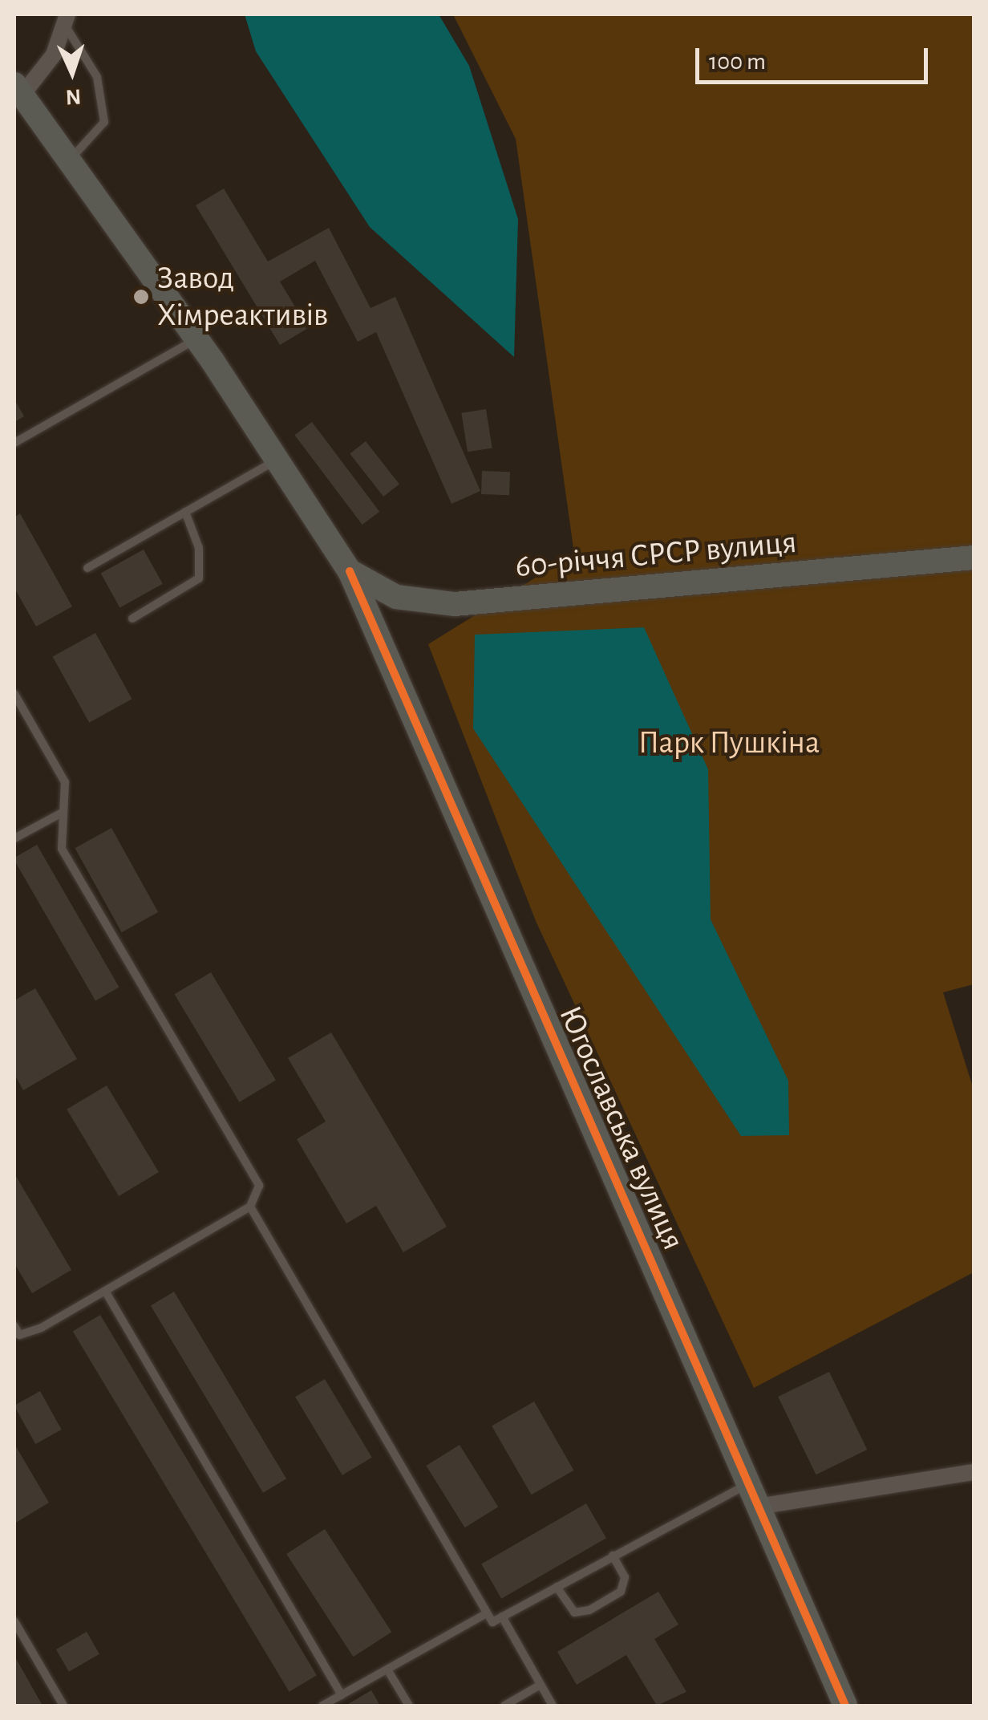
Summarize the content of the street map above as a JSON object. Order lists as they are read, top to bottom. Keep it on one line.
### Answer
{"streets":{"street":["60-річчя СРСР вулиця","Югославська вулиця"]},"crossings":[["60-річчя СРСР вулиця","Югославська вулиця"]],"parks":["Парк Пушкіна"],"places":["Завод Хімреактивів"],"scale_bar":"100 m","north":"bottom"}
